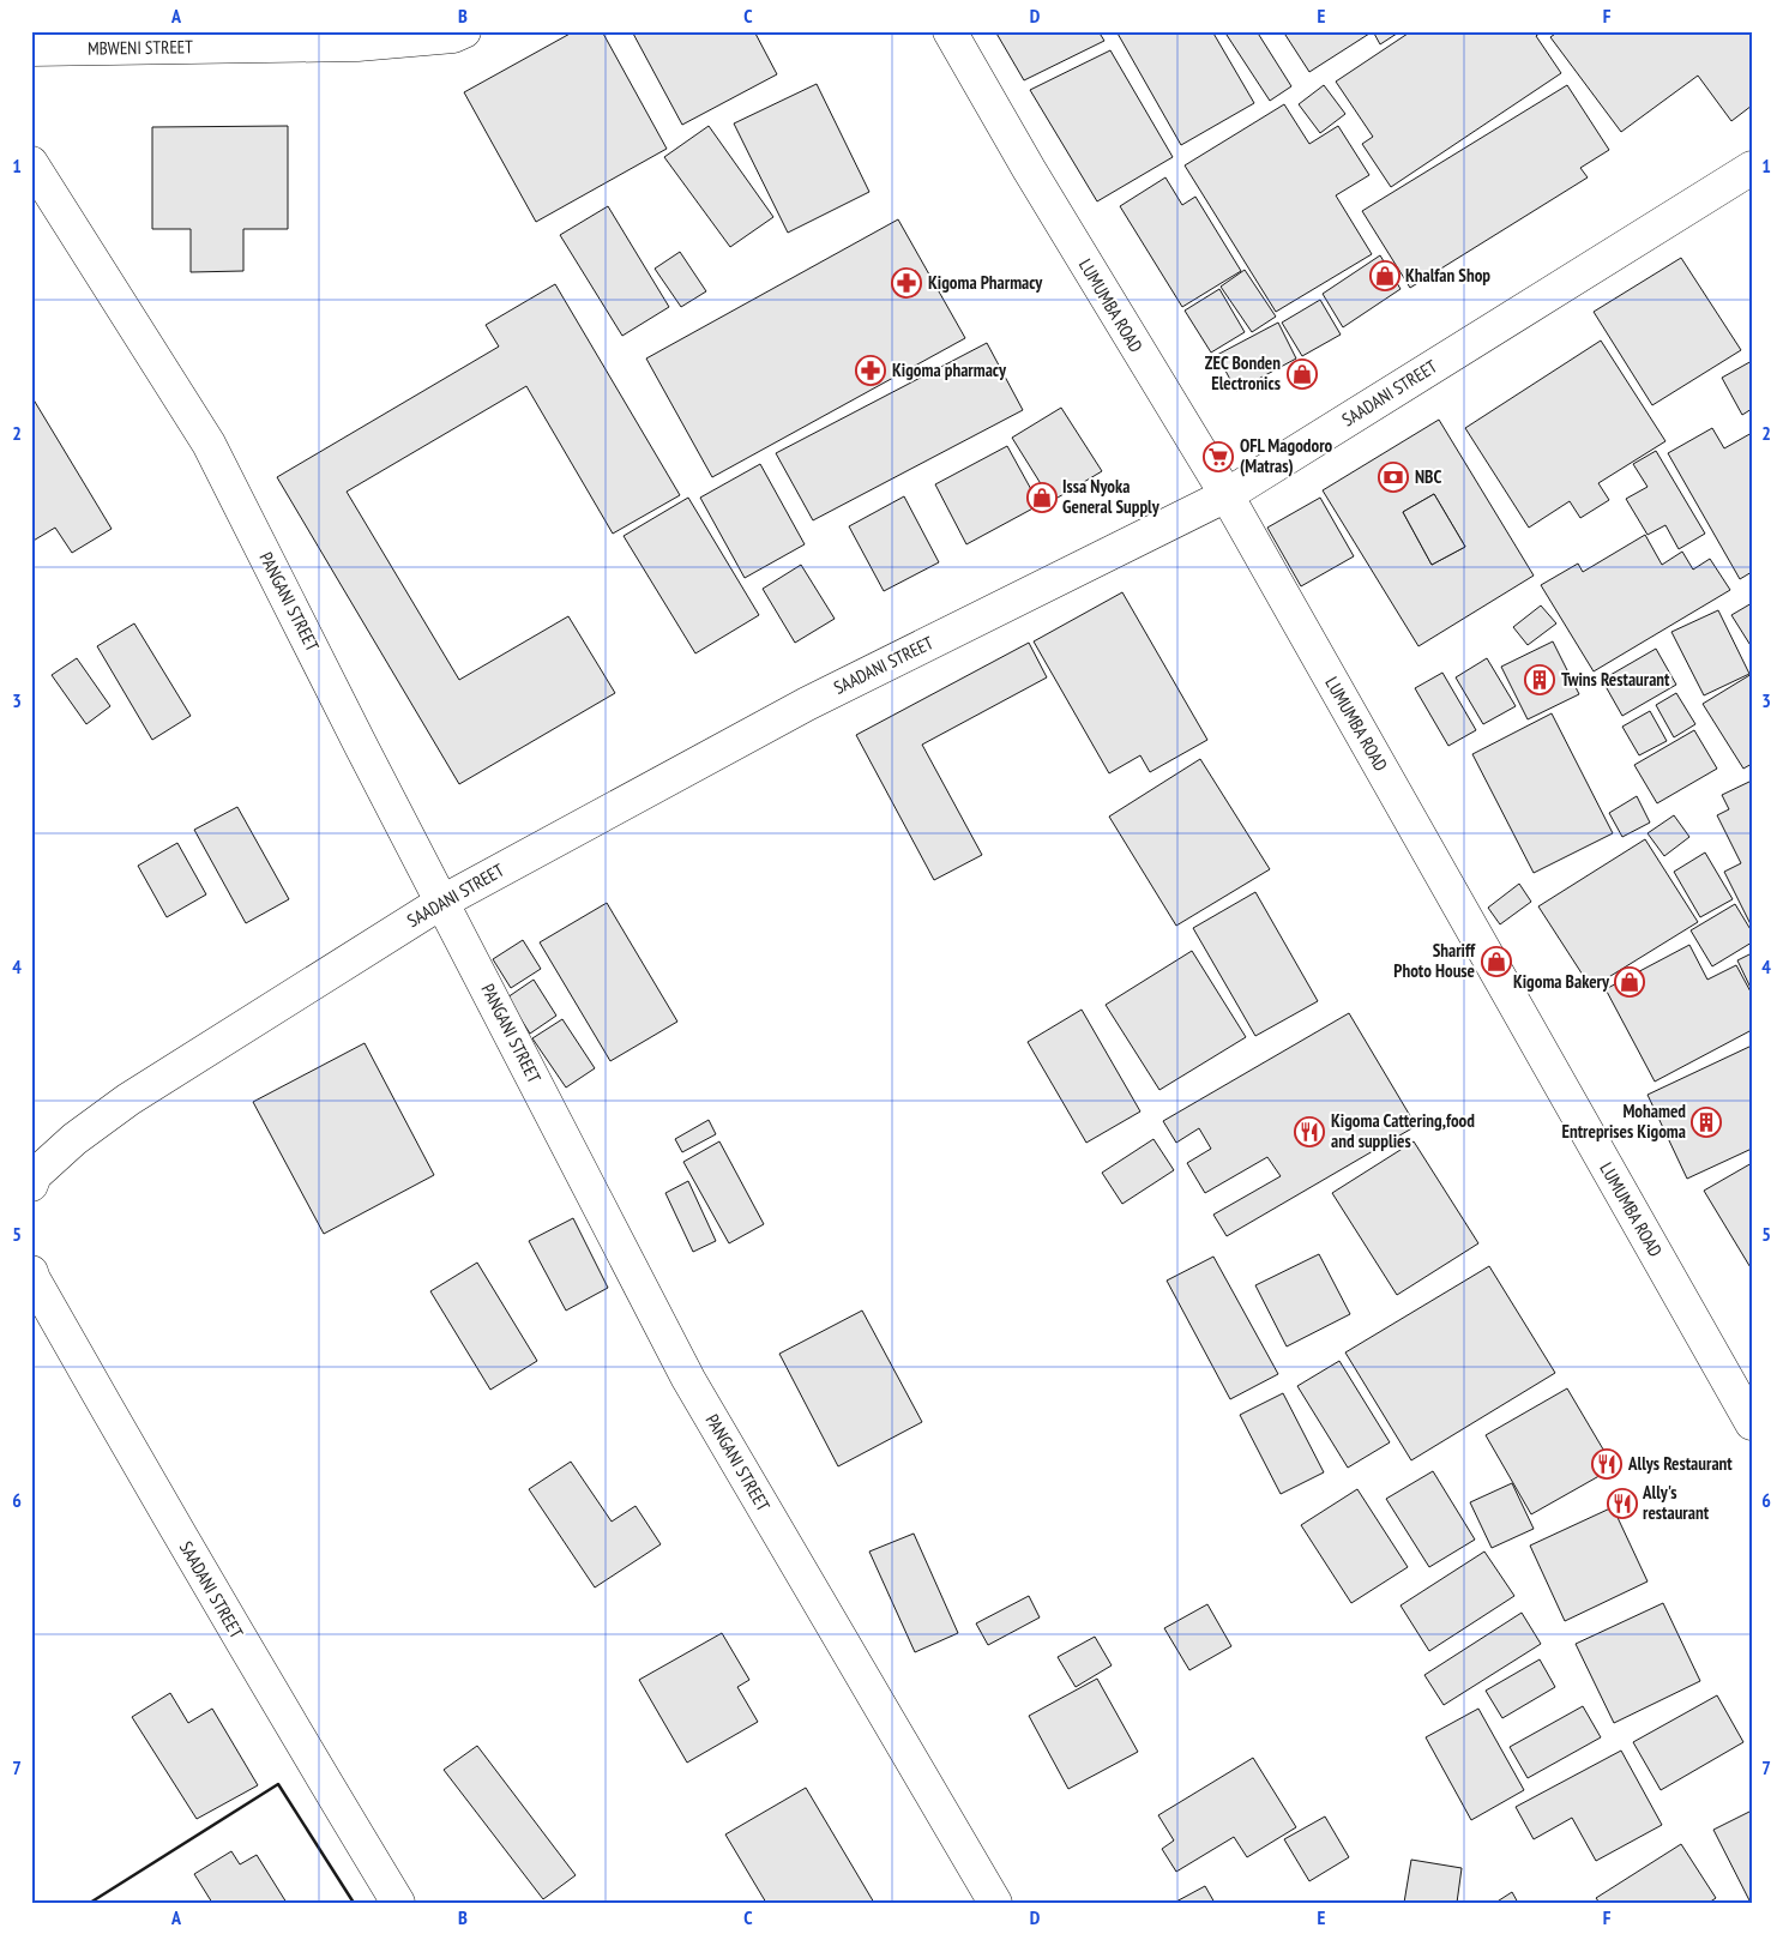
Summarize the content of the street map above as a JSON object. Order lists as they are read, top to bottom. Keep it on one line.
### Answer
{"streets":{"street":["MBWENI STREET","LUMUMBA ROAD","SAADANI STREET","PANGANI STREET"]},"crossings":[["LUMUMBA ROAD","SAADANI STREET"],["SAADANI STREET","PANGANI STREET"]],"places":{"shop":["Khalfan Shop","ZEC Bonden Electronics","Issa Nyoka General Supply","Shariff Photo House","Kigoma Bakery"],"pharmacy":["Kigoma Pharmacy","Kigoma pharmacy"],"supermarket":["OFL Magodoro (Matras)"],"bank":["NBC"],"building":["Twins Restaurant","Mohamed Entreprises Kigoma"],"restaurant":["Kigoma Cattering,food and supplies","Allys Restaurant","Ally's restaurant"]},"grid":{"columns":["A","B","C","D","E","F"],"rows":["1","2","3","4","5","6","7"]}}
